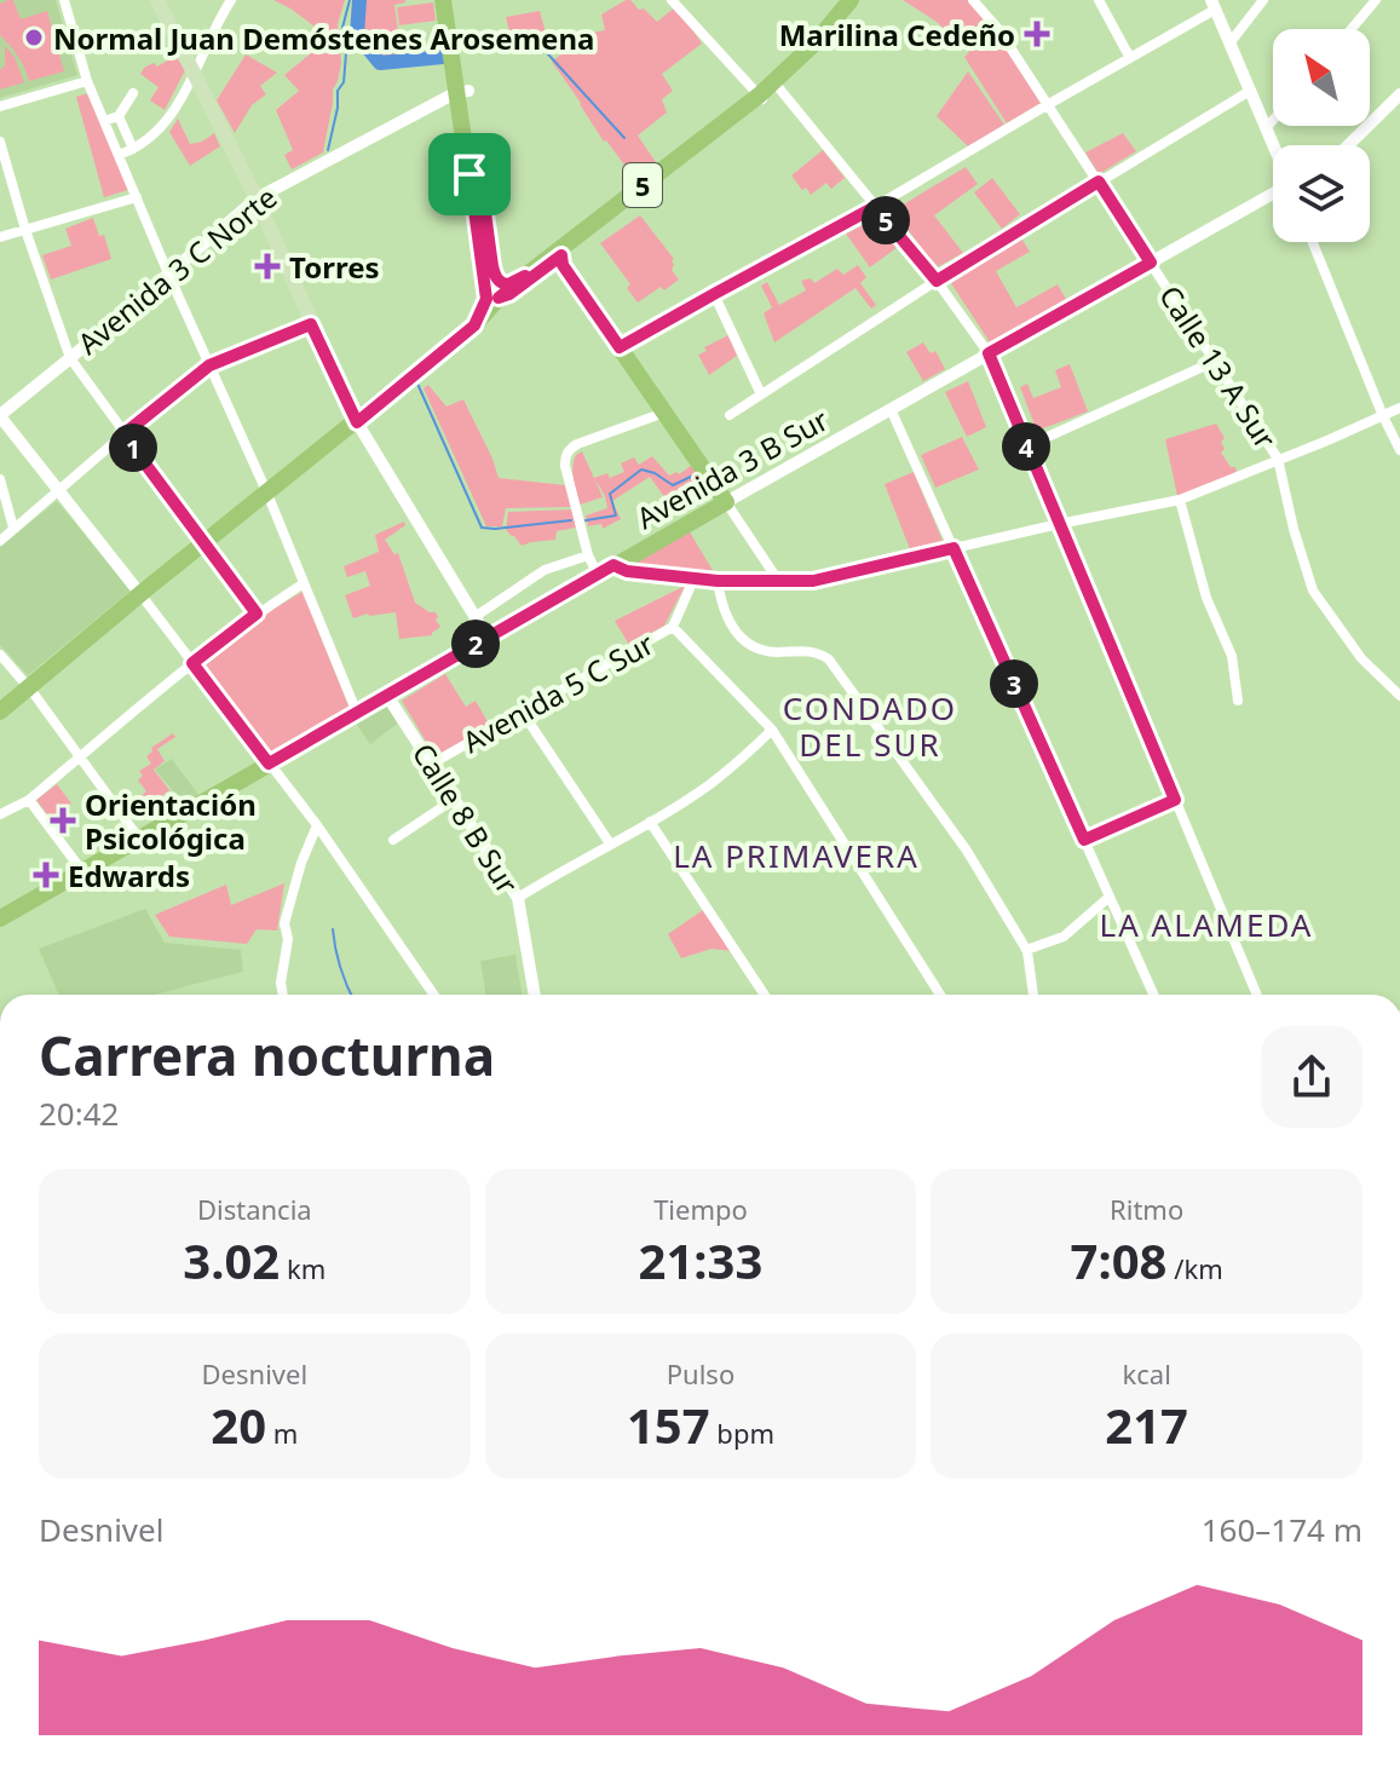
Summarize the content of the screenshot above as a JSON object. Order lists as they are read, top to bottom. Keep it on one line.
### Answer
{"streets":{"main road":["5","Avenida 3 B Sur"],"street":["Avenida 3 C Norte","Calle 13 A Sur","Avenida 5 C Sur","Calle 8 B Sur"]},"crossings":[["Calle 13 A Sur","Avenida 3 B Sur"],["Avenida 3 B Sur","Calle 8 B Sur"],["Avenida 5 C Sur","Calle 8 B Sur"]],"districts":["CONDADO DEL SUR","LA PRIMAVERA","LA ALAMEDA"],"places":{"health":["Marilina Cedeño","Torres","Orientación Psicológica","Edwards"],"other":["Normal Juan Demóstenes Arosemena"]},"north":"top left","page":{"pins":["5","4","1","2","3"],"heading":["Carrera nocturna","20:42"],"stats":[["Distancia","3.02 km"],["Tiempo","21:33"],["Ritmo","7:08 /km"],["Desnivel","20 m"],["Pulso","157 bpm"],["kcal","217"]],"chart":["Desnivel","160–174 m"]}}
